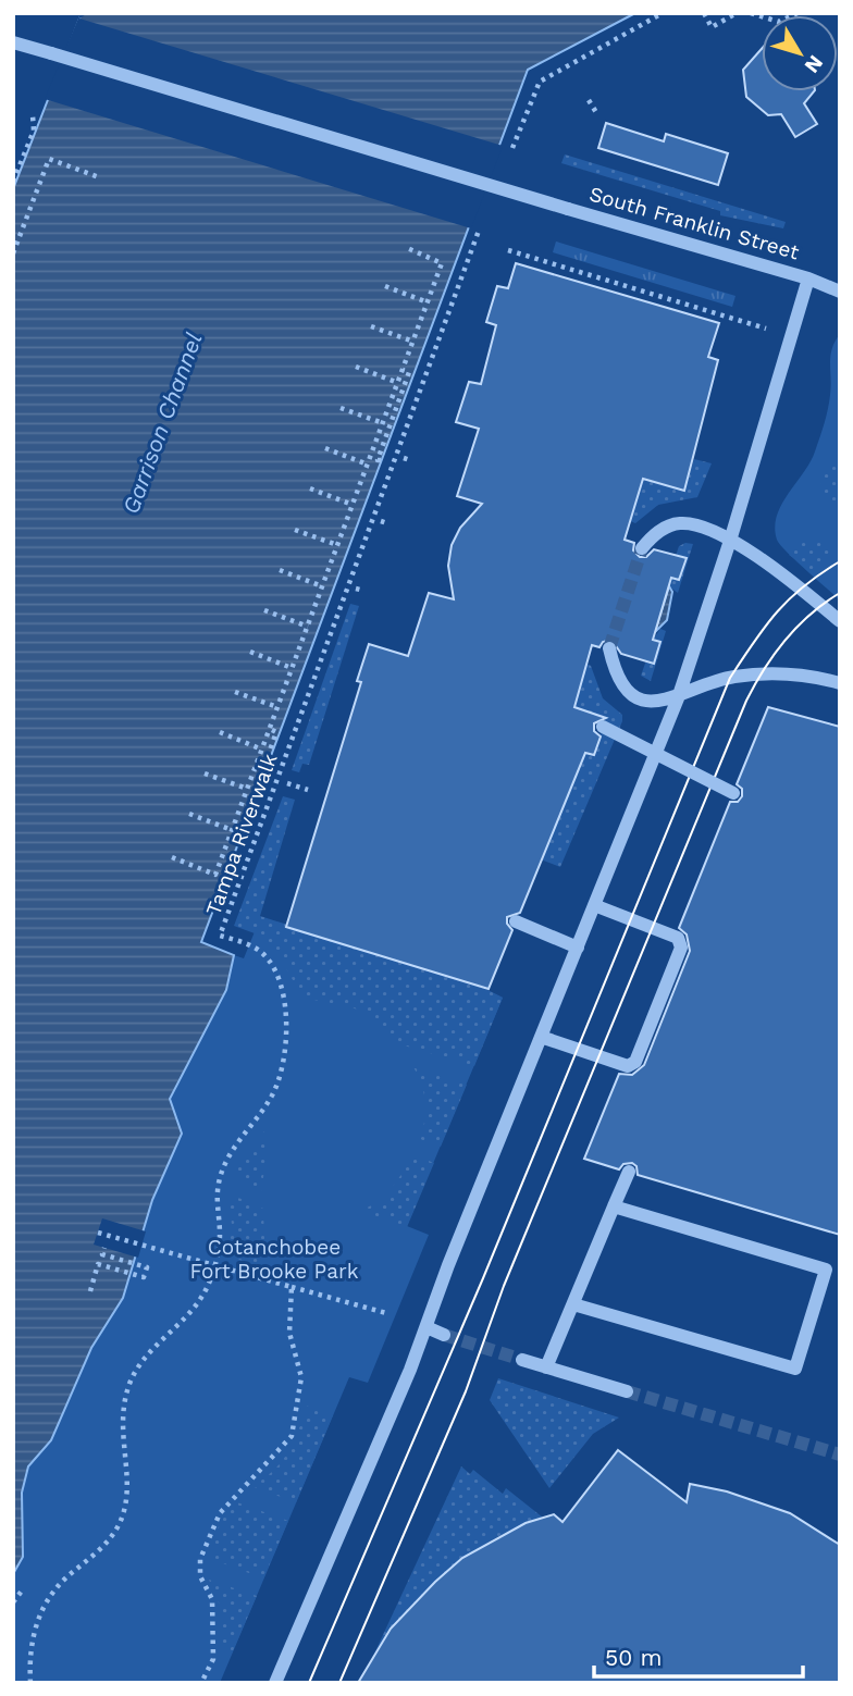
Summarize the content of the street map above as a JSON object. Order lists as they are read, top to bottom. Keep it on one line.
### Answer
{"streets":{"street":["South Franklin Street"],"path":["Tampa Riverwalk"]},"water":["Garrison Channel"],"parks":["Cotanchobee Fort Brooke Park"],"scale_bar":"50 m","north":"bottom right"}
